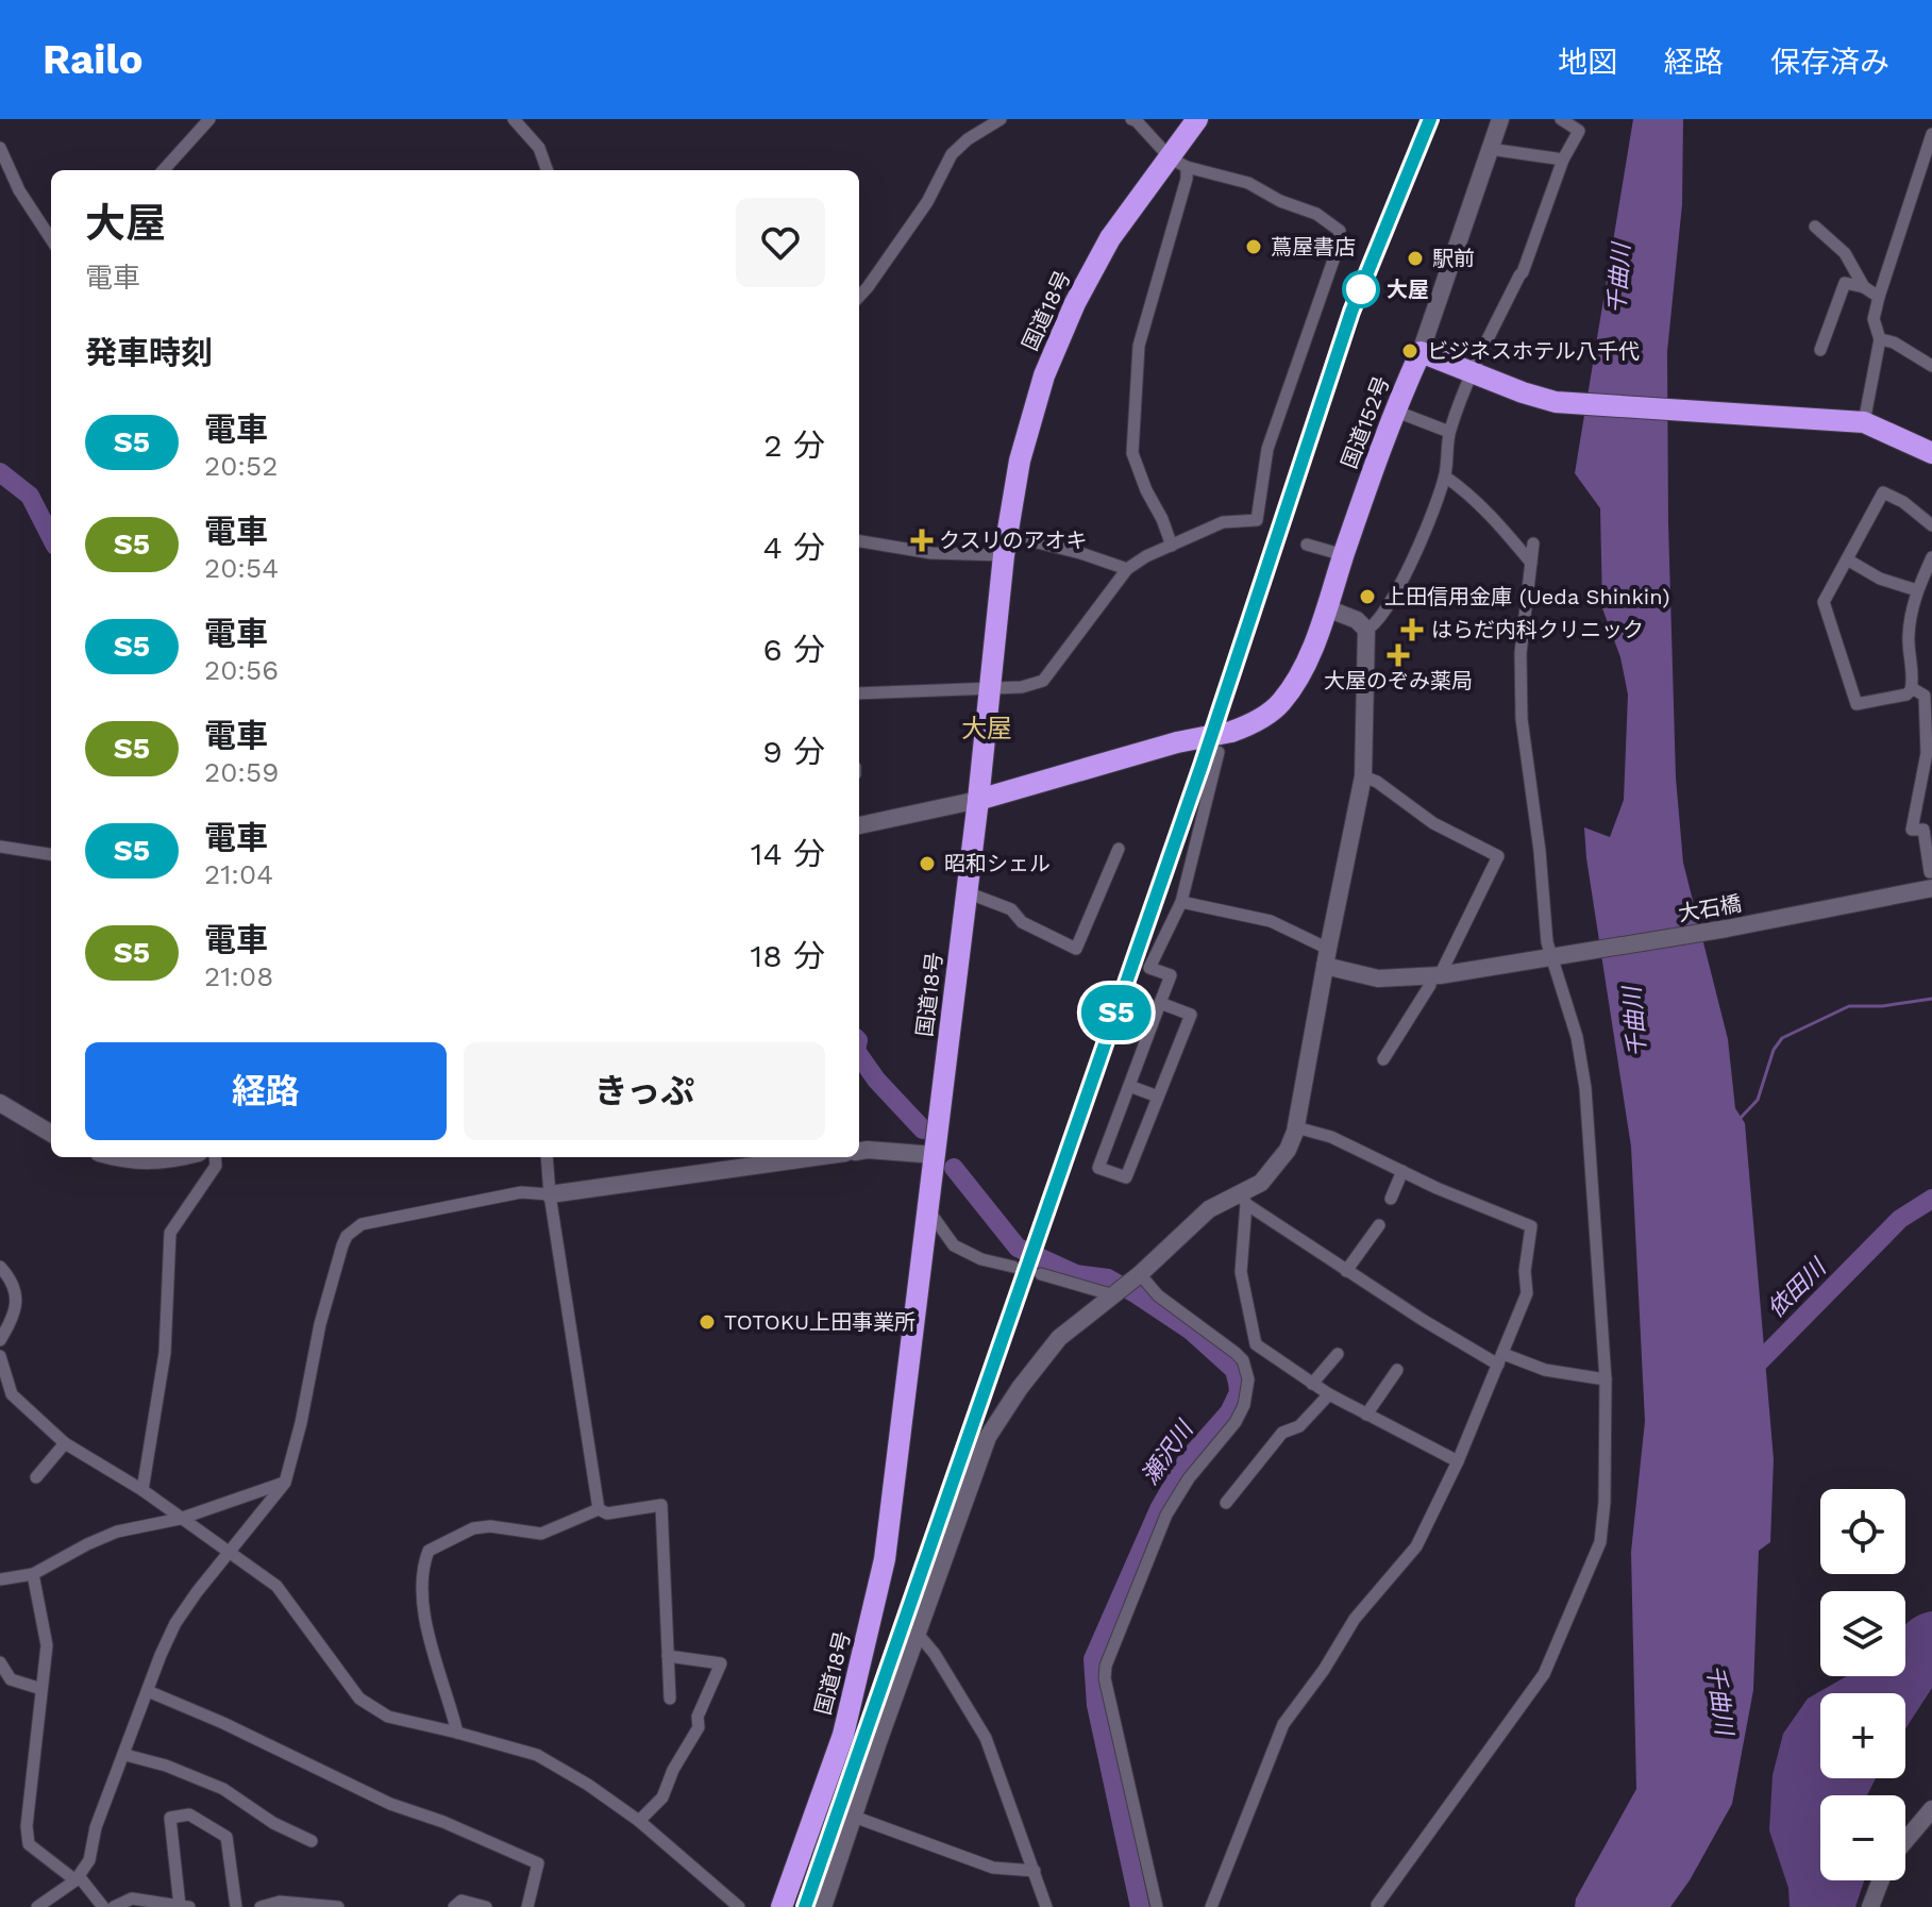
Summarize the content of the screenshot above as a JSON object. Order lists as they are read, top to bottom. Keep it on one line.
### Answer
{"streets":{"highway":["国道18号","国道152号"],"street":["大石橋"]},"crossings":[["国道18号","国道152号"]],"districts":["大屋"],"water":["千曲川","依田川","瀬沢川"],"places":{"other":["蔦屋書店","駅前","大屋","ビジネスホテル八千代","上田信用金庫 (Ueda Shinkin)","昭和シェル","TOTOKU上田事業所"],"health":["クスリのアオキ","はらだ内科クリニック","大屋のぞみ薬局"]},"page":{"header":"Railo","nav":["地図","経路","保存済み"],"on_map":"S5","heading":[["大屋","電車"],"発車時刻"],"list":[{"mark":"S5","name":"電車","note":"20:52","value":"2 分"},{"mark":"S5","name":"電車","note":"20:54","value":"4 分"},{"mark":"S5","name":"電車","note":"20:56","value":"6 分"},{"mark":"S5","name":"電車","note":"20:59","value":"9 分"},{"mark":"S5","name":"電車","note":"21:04","value":"14 分"},{"mark":"S5","name":"電車","note":"21:08","value":"18 分"}],"buttons":["経路","きっぷ"],"map_buttons":["+","−"]}}
